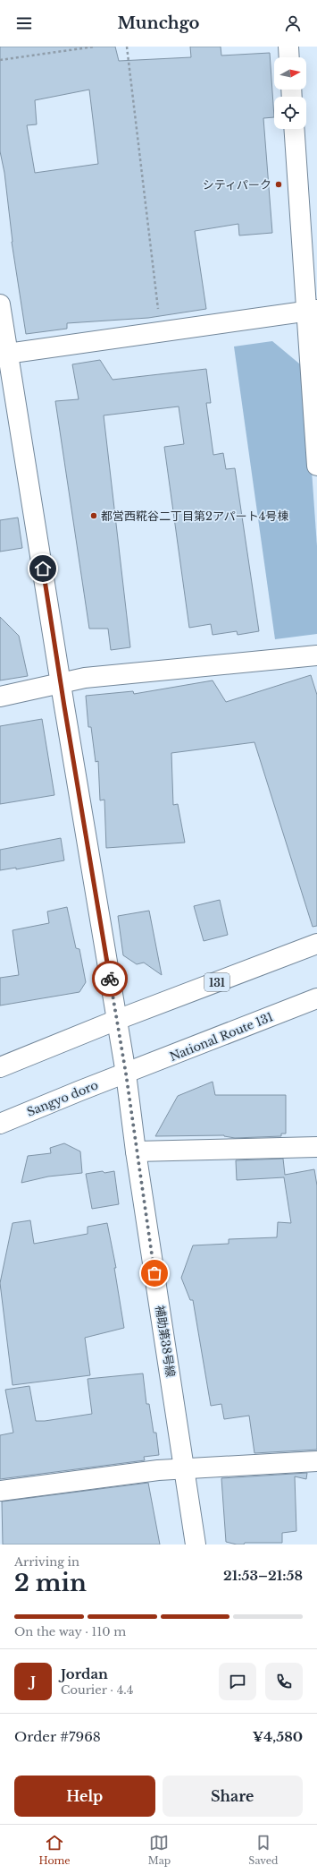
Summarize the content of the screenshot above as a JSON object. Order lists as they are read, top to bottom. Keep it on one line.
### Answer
{"streets":{"main road":["131","National Route 131","Sangyo doro","補助第38号線"]},"crossings":[["131","補助第38号線"],["National Route 131","Sangyo doro"],["National Route 131","補助第38号線"],["Sangyo doro","補助第38号線"]],"places":["シティパーク","都営西糀谷二丁目第2アパート4号棟"],"north":"right","page":{"header":"Munchgo","heading":["2 min","Arriving in","21:53–21:58"],"panel":["Jordan","Courier · 4.4","Order #7968","¥4,580"],"bar":"On the way · 110 m","round":"J","buttons":["Help","Share"],"tabs":["Home","Map","Saved"]}}
